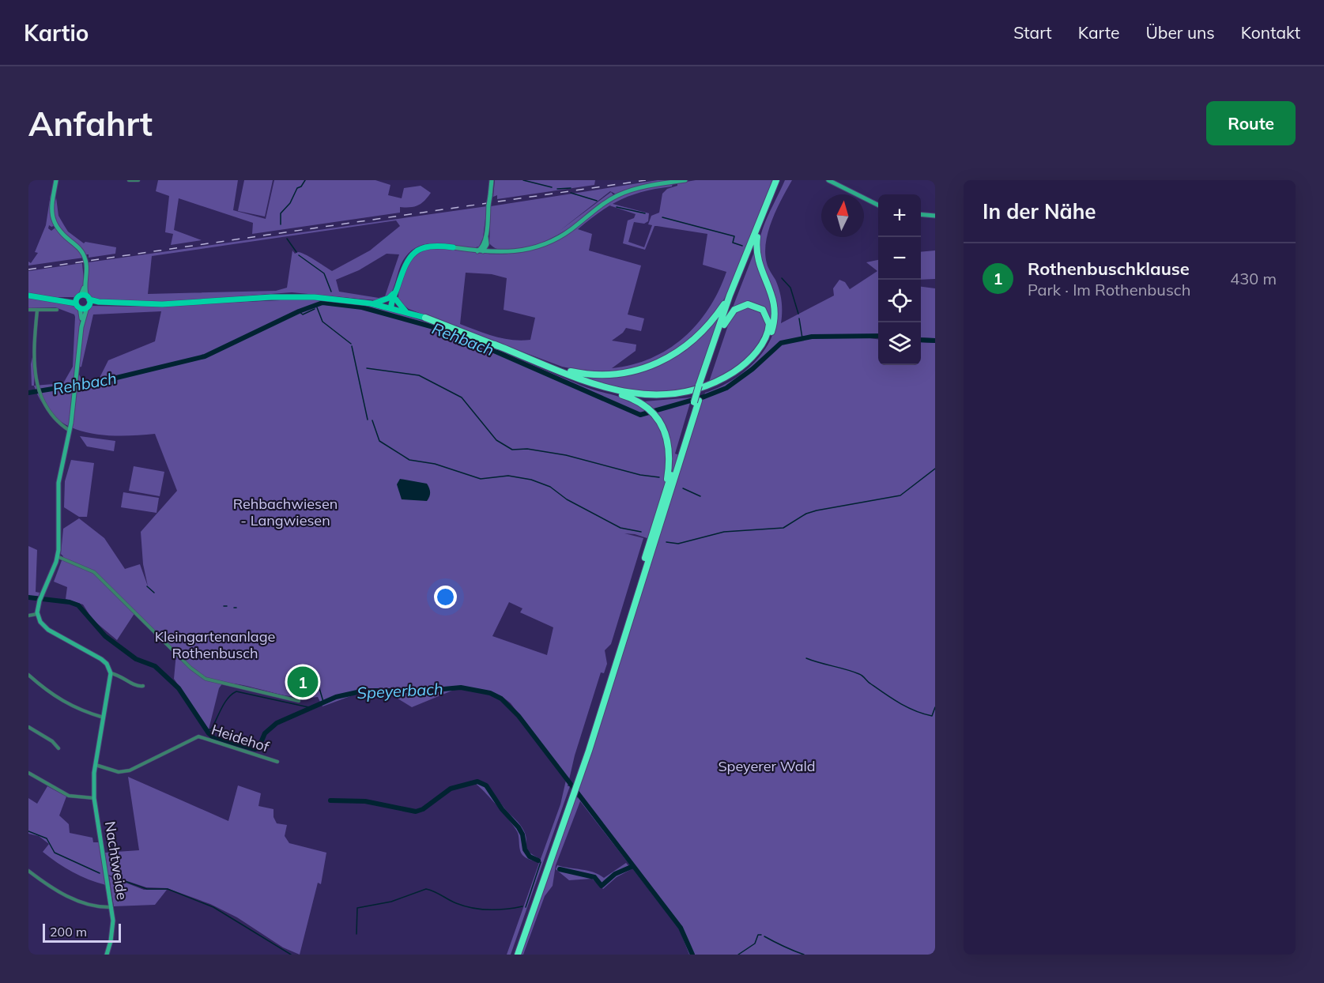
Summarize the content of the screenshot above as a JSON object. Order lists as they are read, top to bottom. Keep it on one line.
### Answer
{"streets":{"street":["Heidehof","Nachtweide"]},"crossings":[["Heidehof","Nachtweide"]],"water":["Rehbach","Speyerbach"],"parks":["Rehbachwiesen - Langwiesen","Kleingartenanlage Rothenbusch","Speyerer Wald"],"scale_bar":"200 m","north":"top","page":{"header":"Kartio","nav":["Start","Karte","Über uns","Kontakt"],"buttons":"Route","title":"Anfahrt","heading":"In der Nähe","map_buttons":["+","−"],"list":[{"mark":"1","name":"Rothenbuschklause","note":"Park · Im Rothenbusch","value":"430 m"}],"pins":"1","scale":"200 m"}}
